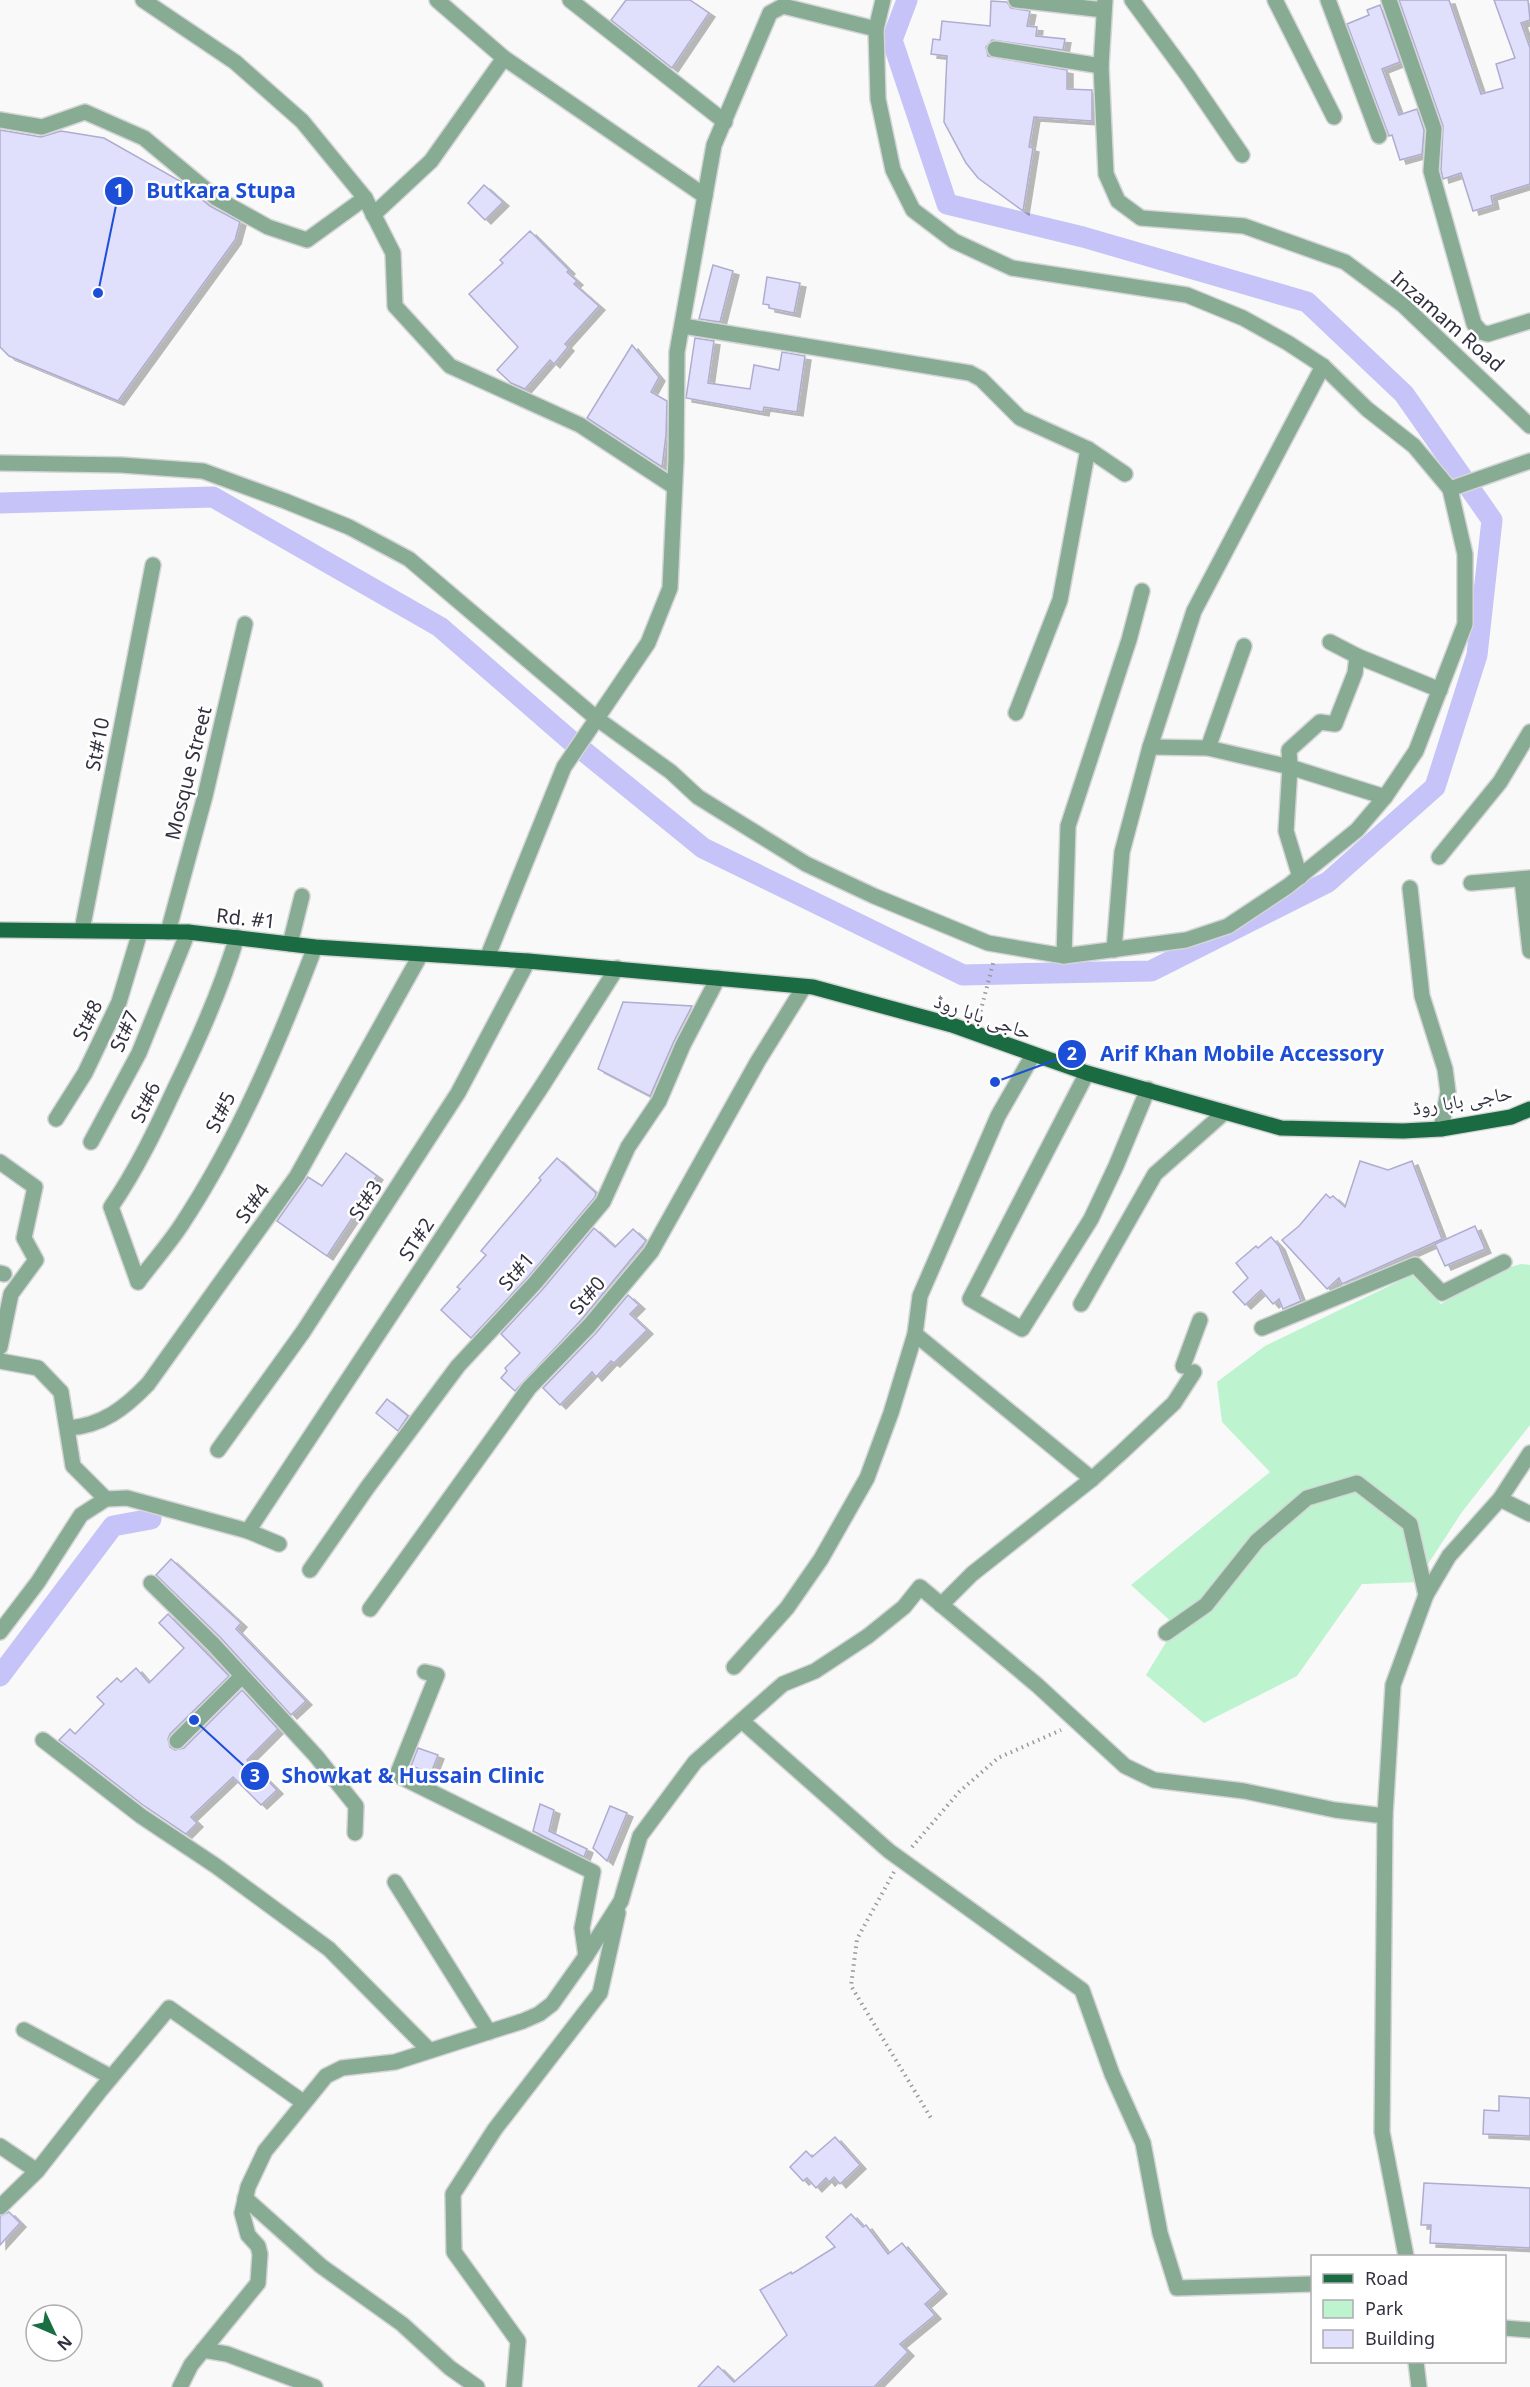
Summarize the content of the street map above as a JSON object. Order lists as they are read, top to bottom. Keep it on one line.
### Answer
{"streets":{"main road":["Rd. #1","حاجی بابا روڈ"],"street":["Inzamam Road","St#10","Mosque Street","St#8","St#7","St#6","St#5","St#3","St#4","ST#2","St#1","St#0"]},"crossings":[["St#10","Rd. #1"],["Mosque Street","Rd. #1"],["Rd. #1","حاجی بابا روڈ"],["Rd. #1","St#8"],["Rd. #1","St#7"],["Rd. #1","St#6"],["Rd. #1","St#5"],["Rd. #1","St#4"],["حاجی بابا روڈ","St#3"],["حاجی بابا روڈ","ST#2"],["حاجی بابا روڈ","St#1"],["حاجی بابا روڈ","St#0"],["St#6","St#5"]],"places":["Butkara Stupa","Arif Khan Mobile Accessory","Showkat & Hussain Clinic"],"legend":["Road","Park","Building"],"north":"bottom right"}
